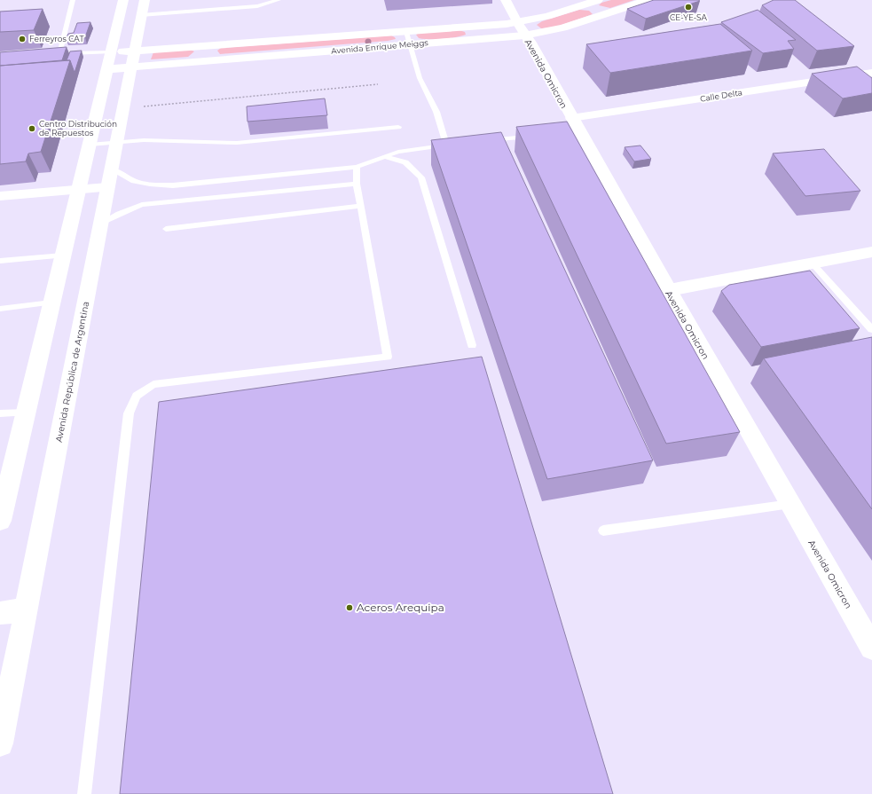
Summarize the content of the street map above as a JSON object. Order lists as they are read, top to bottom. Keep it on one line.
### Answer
{"streets":{"main road":["Avenida Enrique Meiggs","Avenida Omicron","Calle Delta","Avenida República de Argentina"]},"crossings":[["Avenida Enrique Meiggs","Avenida Omicron"],["Avenida Enrique Meiggs","Avenida República de Argentina"],["Avenida Omicron","Calle Delta"]],"places":["CE-YE-SA","Ferreyros CAT","Centro Distribución de Repuestos","Aceros Arequipa"]}
